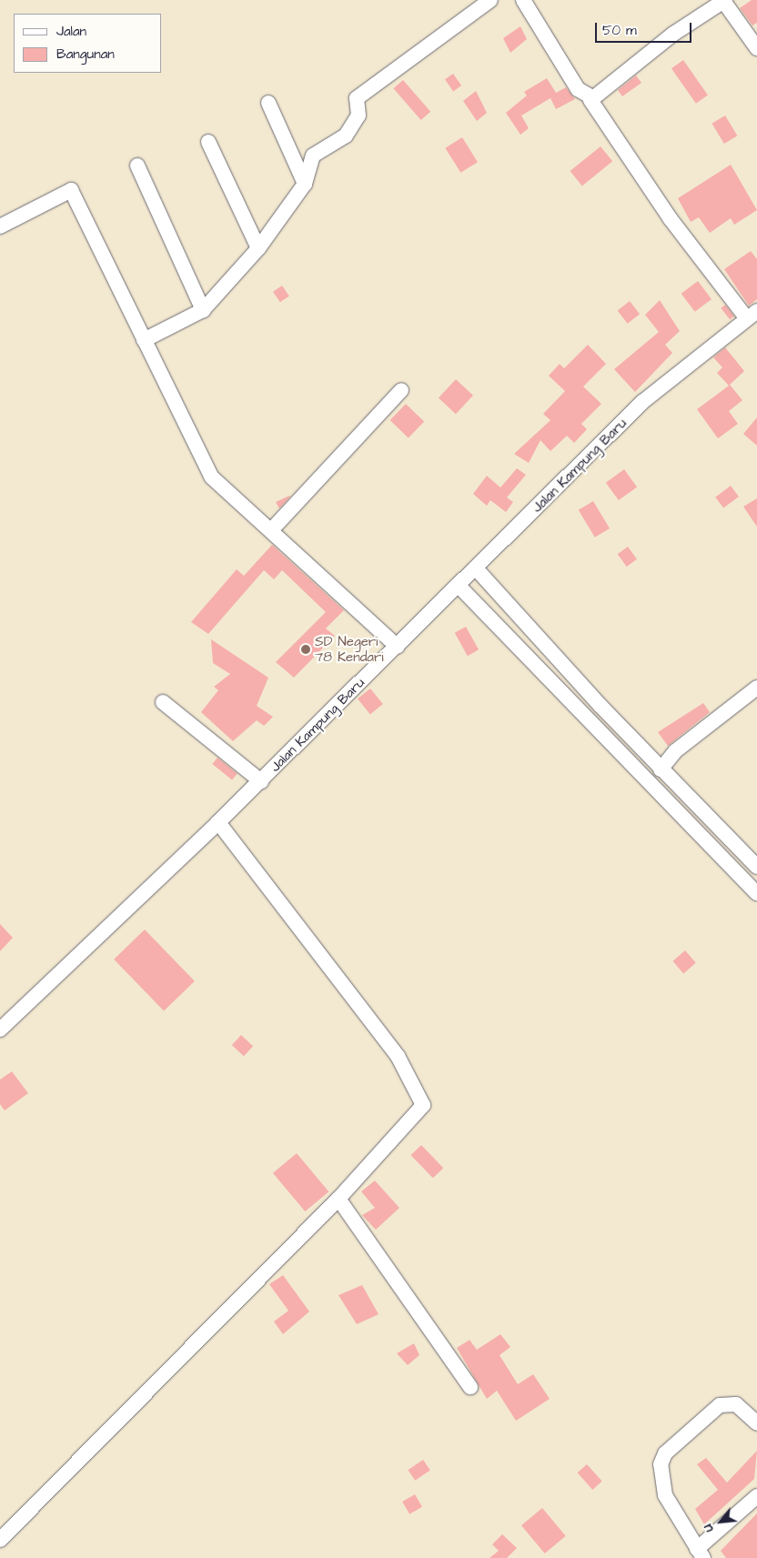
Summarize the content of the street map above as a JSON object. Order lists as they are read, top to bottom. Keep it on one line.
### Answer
{"streets":{"street":["Jalan Kampung Baru"]},"places":["SD Negeri 78 Kendari"],"legend":["Jalan","Bangunan"],"scale_bar":"50 m","north":"bottom left"}
